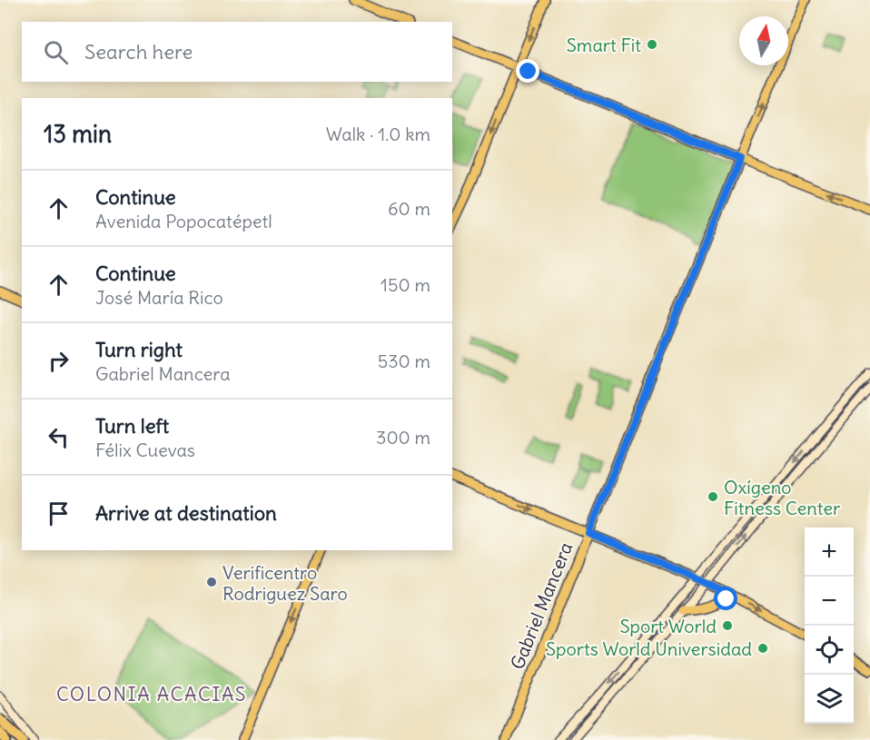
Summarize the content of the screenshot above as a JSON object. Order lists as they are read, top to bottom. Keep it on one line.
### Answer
{"streets":{"main road":["Gabriel Mancera"]},"districts":["COLONIA ACACIAS"],"places":["Smart Fit","Oxígeno Fitness Center","Verificentro Rodriguez Saro","Sport World","Sports World Universidad"],"north":"top","page":{"search":"Search here","heading":["13 min","Walk · 1.0 km"],"list":[["Continue","Avenida Popocatépetl","60 m"],["Continue","José María Rico","150 m"],["Turn right","Gabriel Mancera","530 m"],["Turn left","Félix Cuevas","300 m"],"Arrive at destination"],"map_buttons":["+","−"]}}
